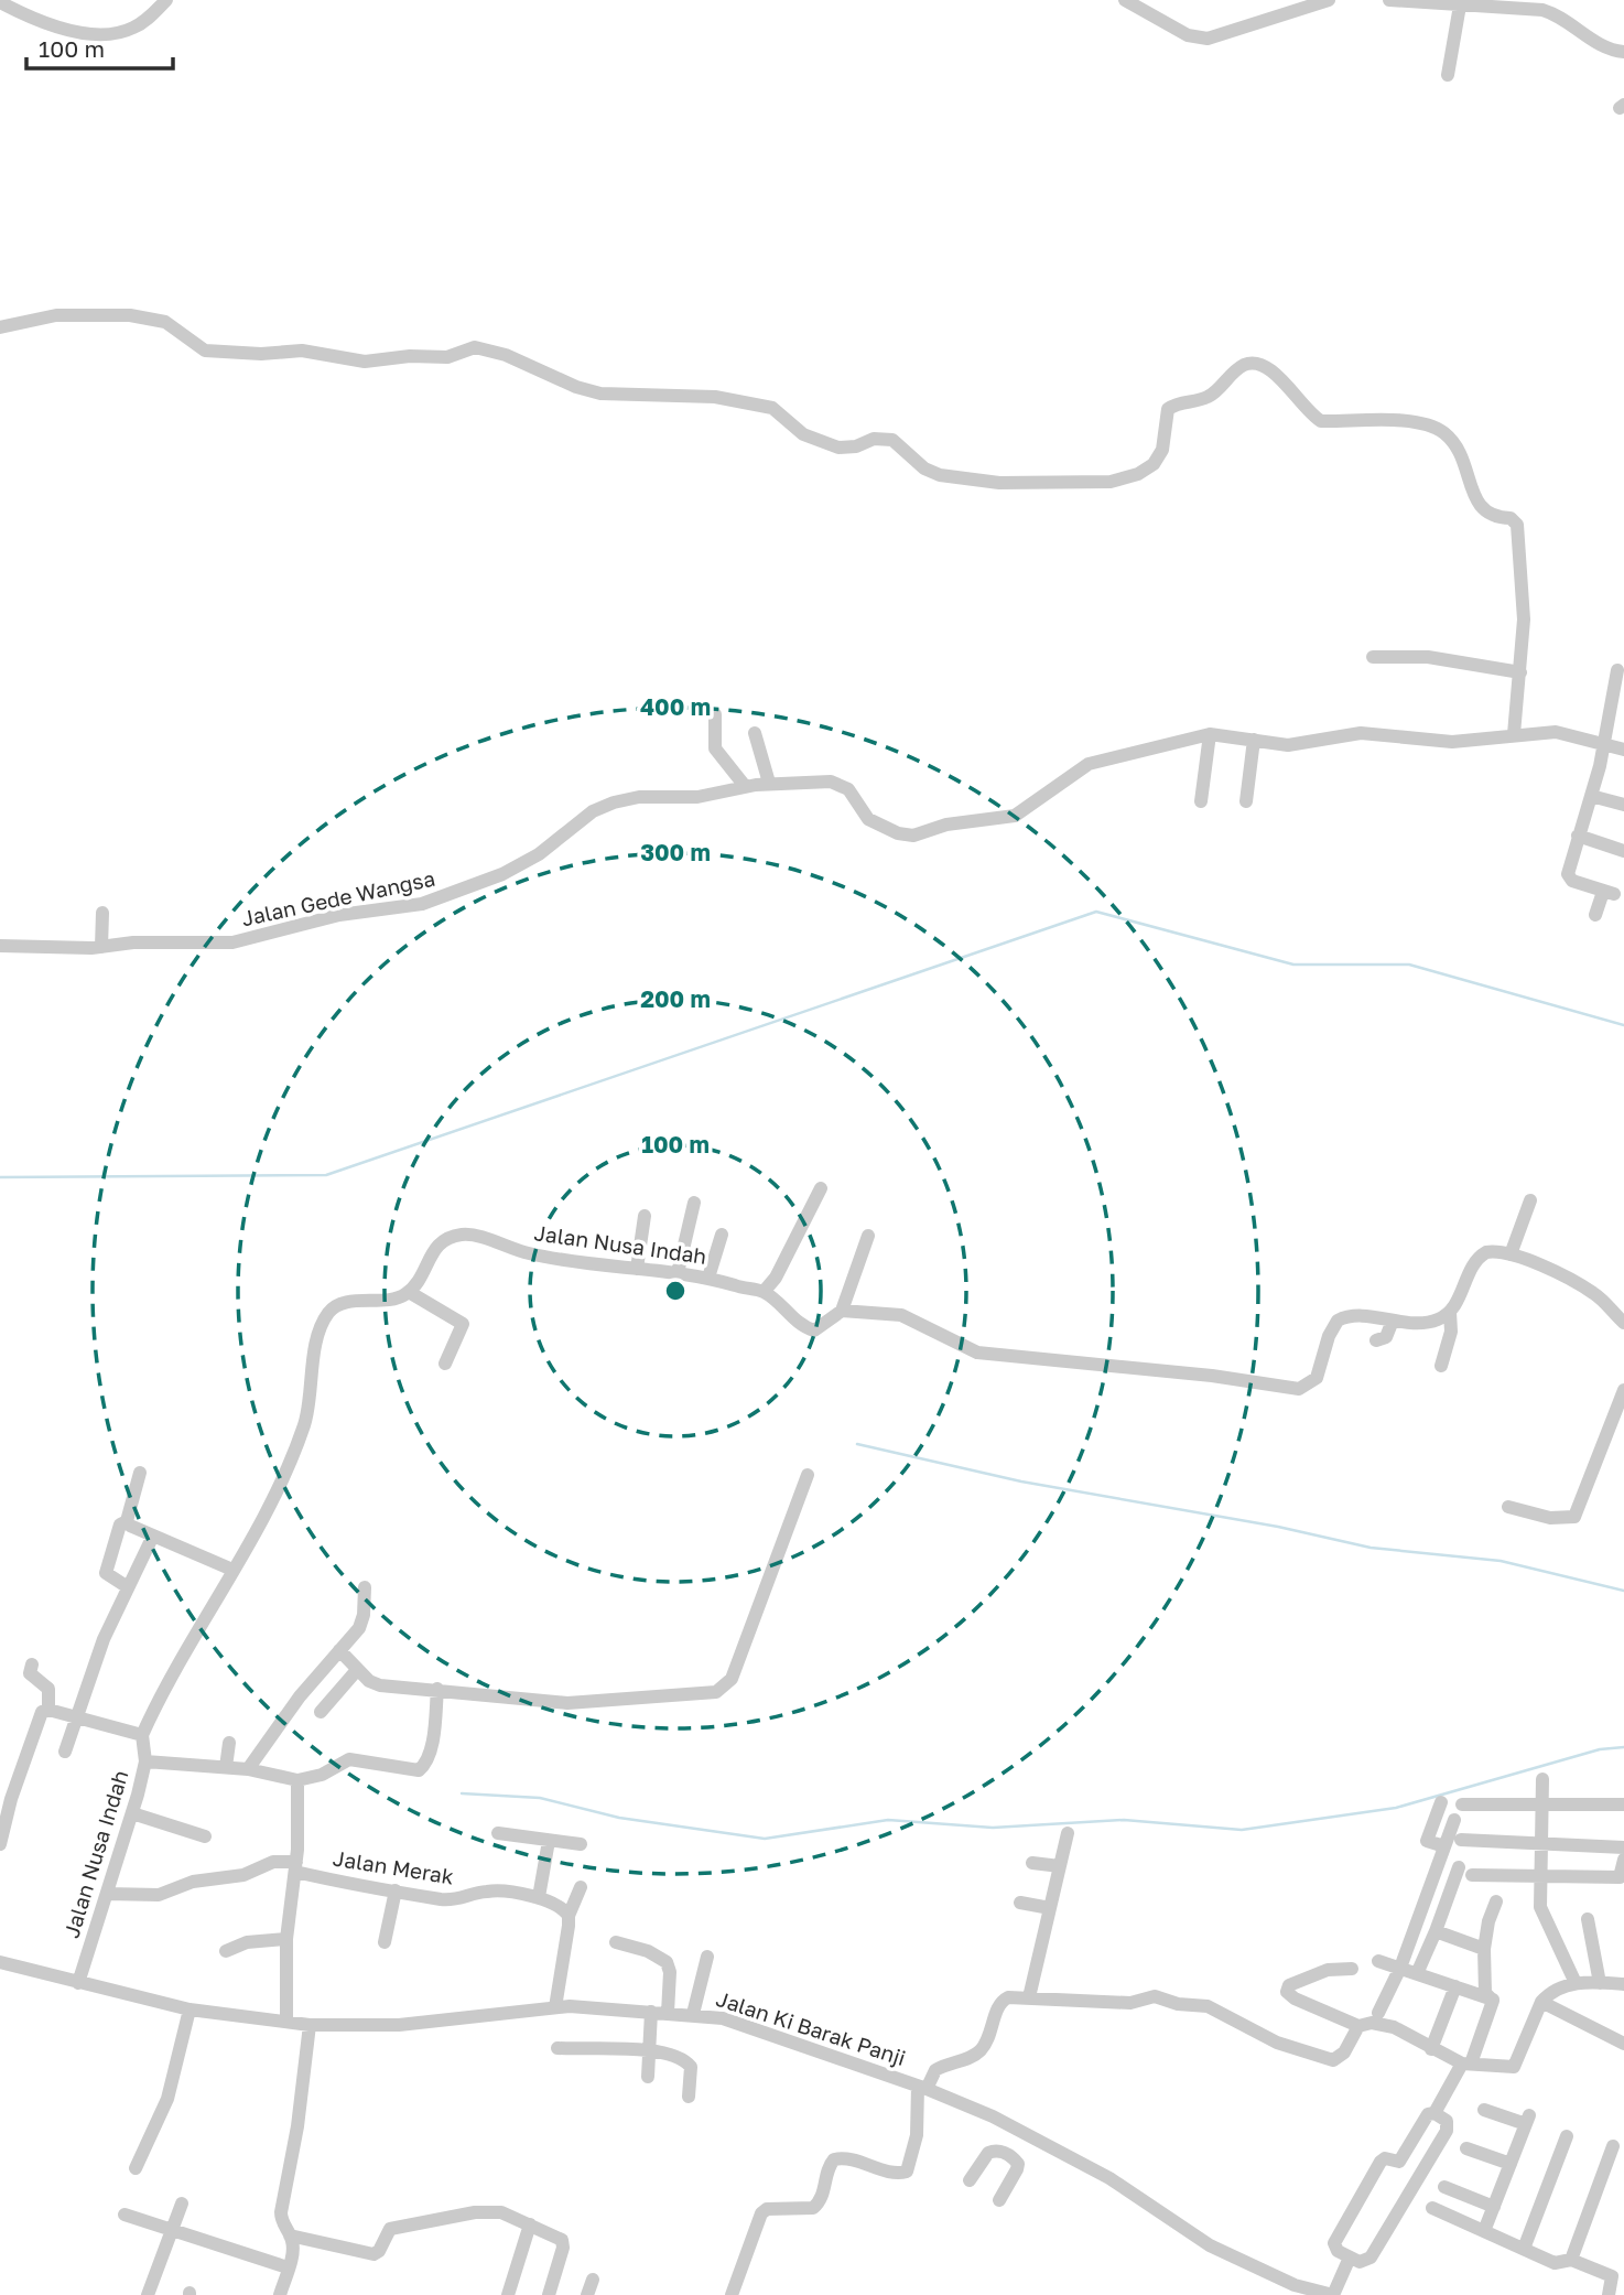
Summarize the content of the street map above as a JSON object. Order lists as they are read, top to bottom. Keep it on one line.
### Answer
{"streets":{"street":["Jalan Gede Wangsa","Jalan Nusa Indah","Jalan Merak","Jalan Ki Barak Panji"]},"crossings":[["Jalan Nusa Indah","Jalan Ki Barak Panji"]],"scale_bar":"100 m","rings":["400 m","300 m","200 m","100 m"]}
